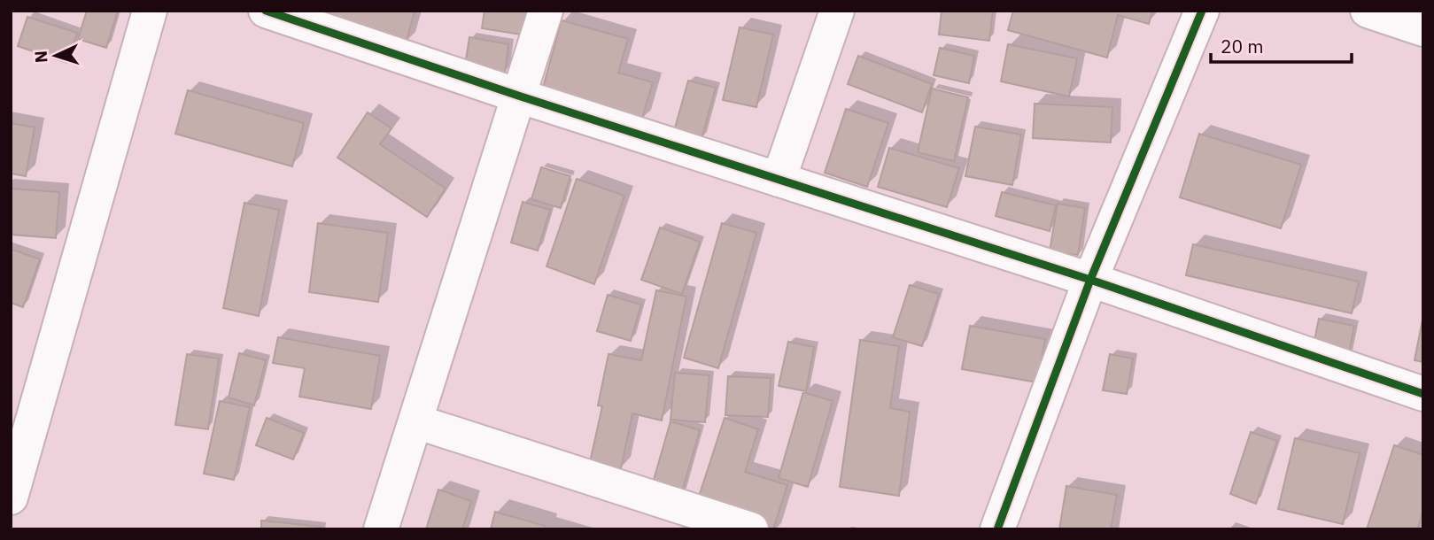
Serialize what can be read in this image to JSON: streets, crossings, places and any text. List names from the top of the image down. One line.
{"scale_bar":"20 m","north":"left"}
